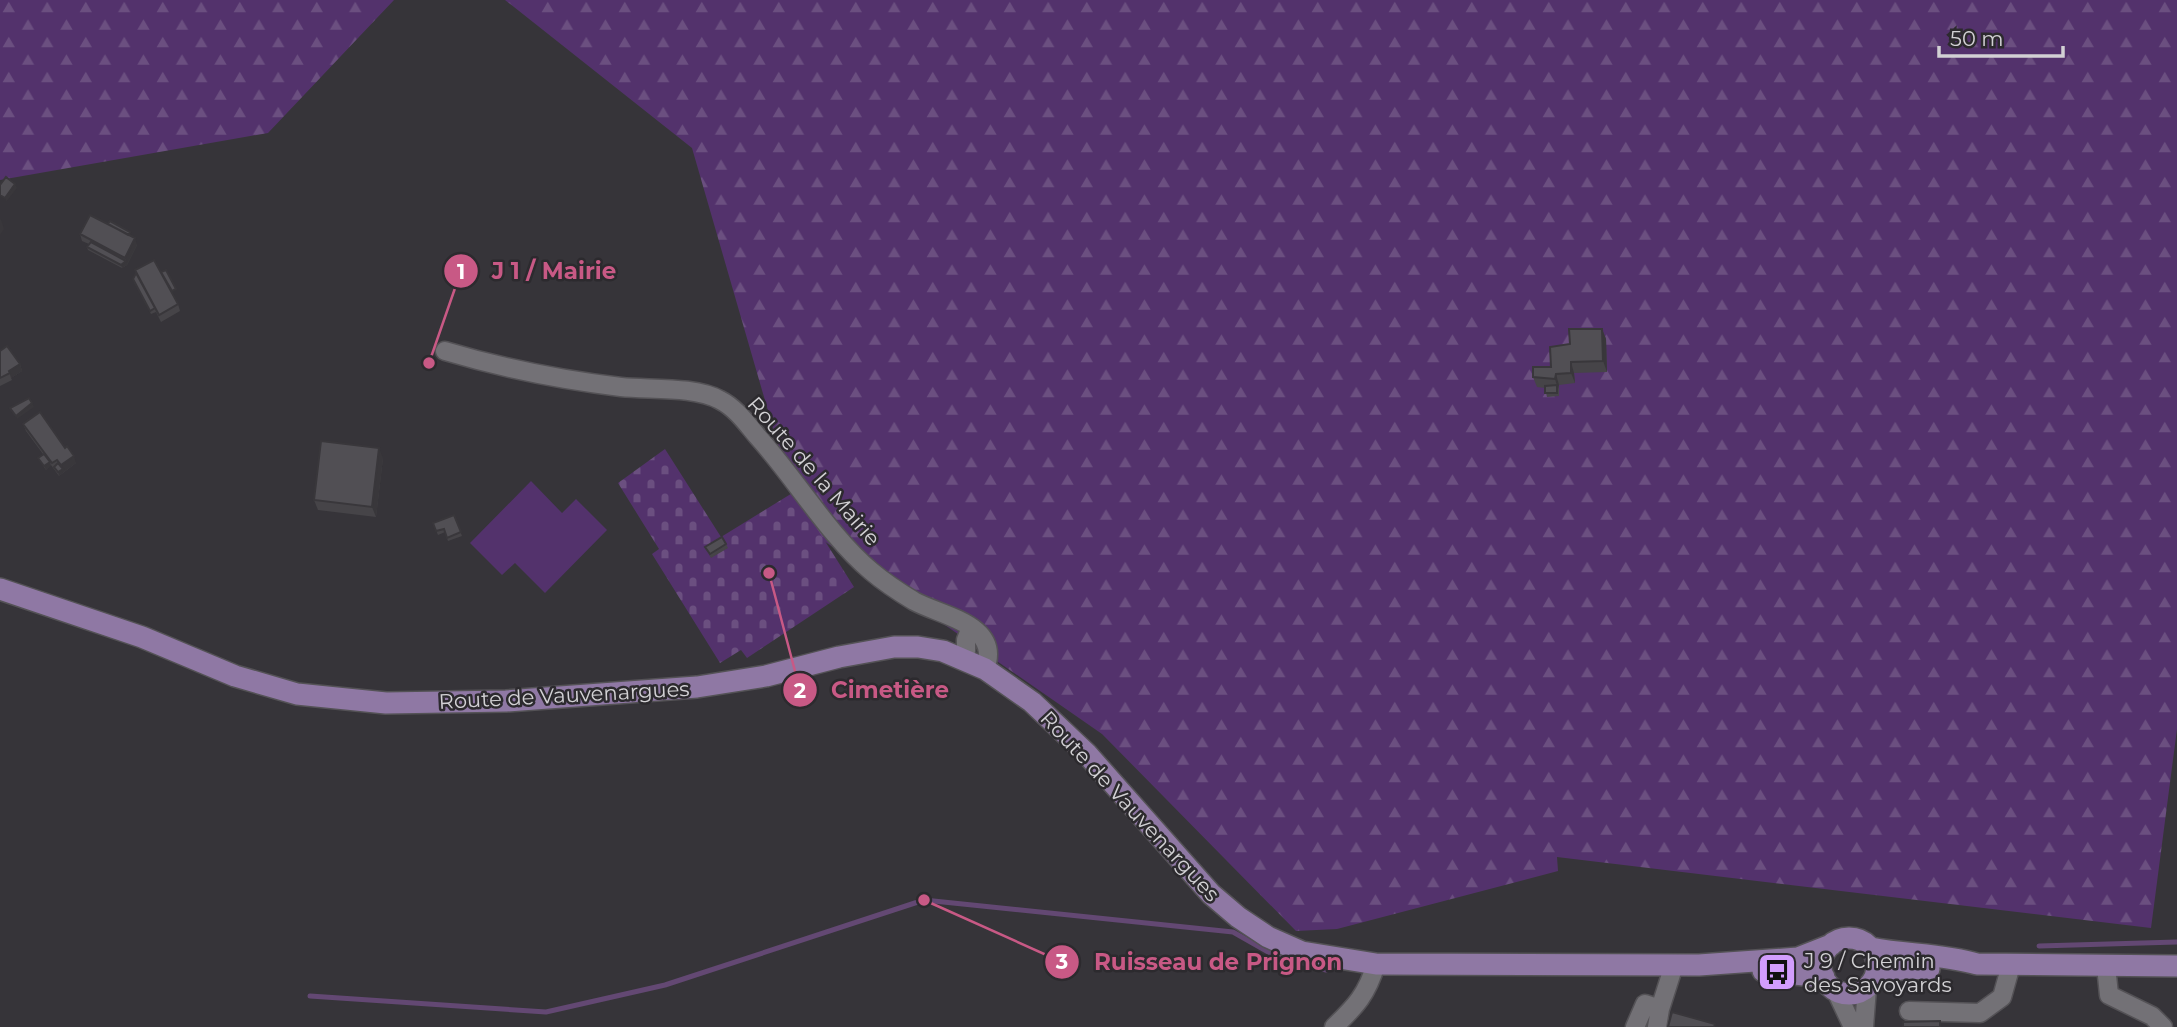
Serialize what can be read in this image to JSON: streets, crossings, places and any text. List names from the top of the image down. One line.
{"streets":{"main road":["Route de Vauvenargues"],"street":["Route de la Mairie"]},"places":{"other":["J 1 / Mairie","Cimetière","Ruisseau de Prignon"],"bus stop":["J 9 / Chemin des Savoyards"]},"scale_bar":"50 m"}
